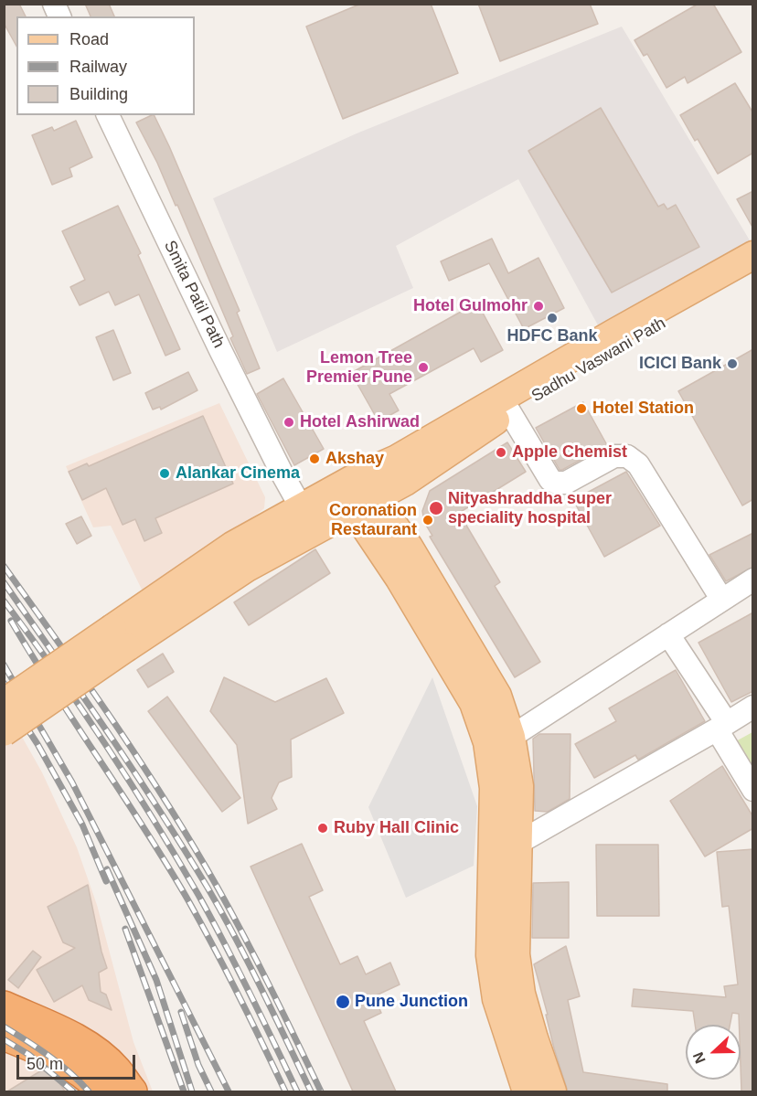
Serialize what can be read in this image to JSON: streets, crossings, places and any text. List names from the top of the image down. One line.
{"streets":{"main road":["Sadhu Vaswani Path"],"street":["Smita Patil Path"]},"crossings":[["Smita Patil Path","Sadhu Vaswani Path"]],"places":["Hotel Gulmohr","HDFC Bank","ICICI Bank","Lemon Tree Premier Pune","Hotel Station","Hotel Ashirwad","Apple Chemist","Akshay","Alankar Cinema","Nityashraddha super speciality hospital","Coronation Restaurant","Ruby Hall Clinic","Pune Junction"],"legend":["Road","Railway","Building"],"scale_bar":"50 m","north":"left"}
